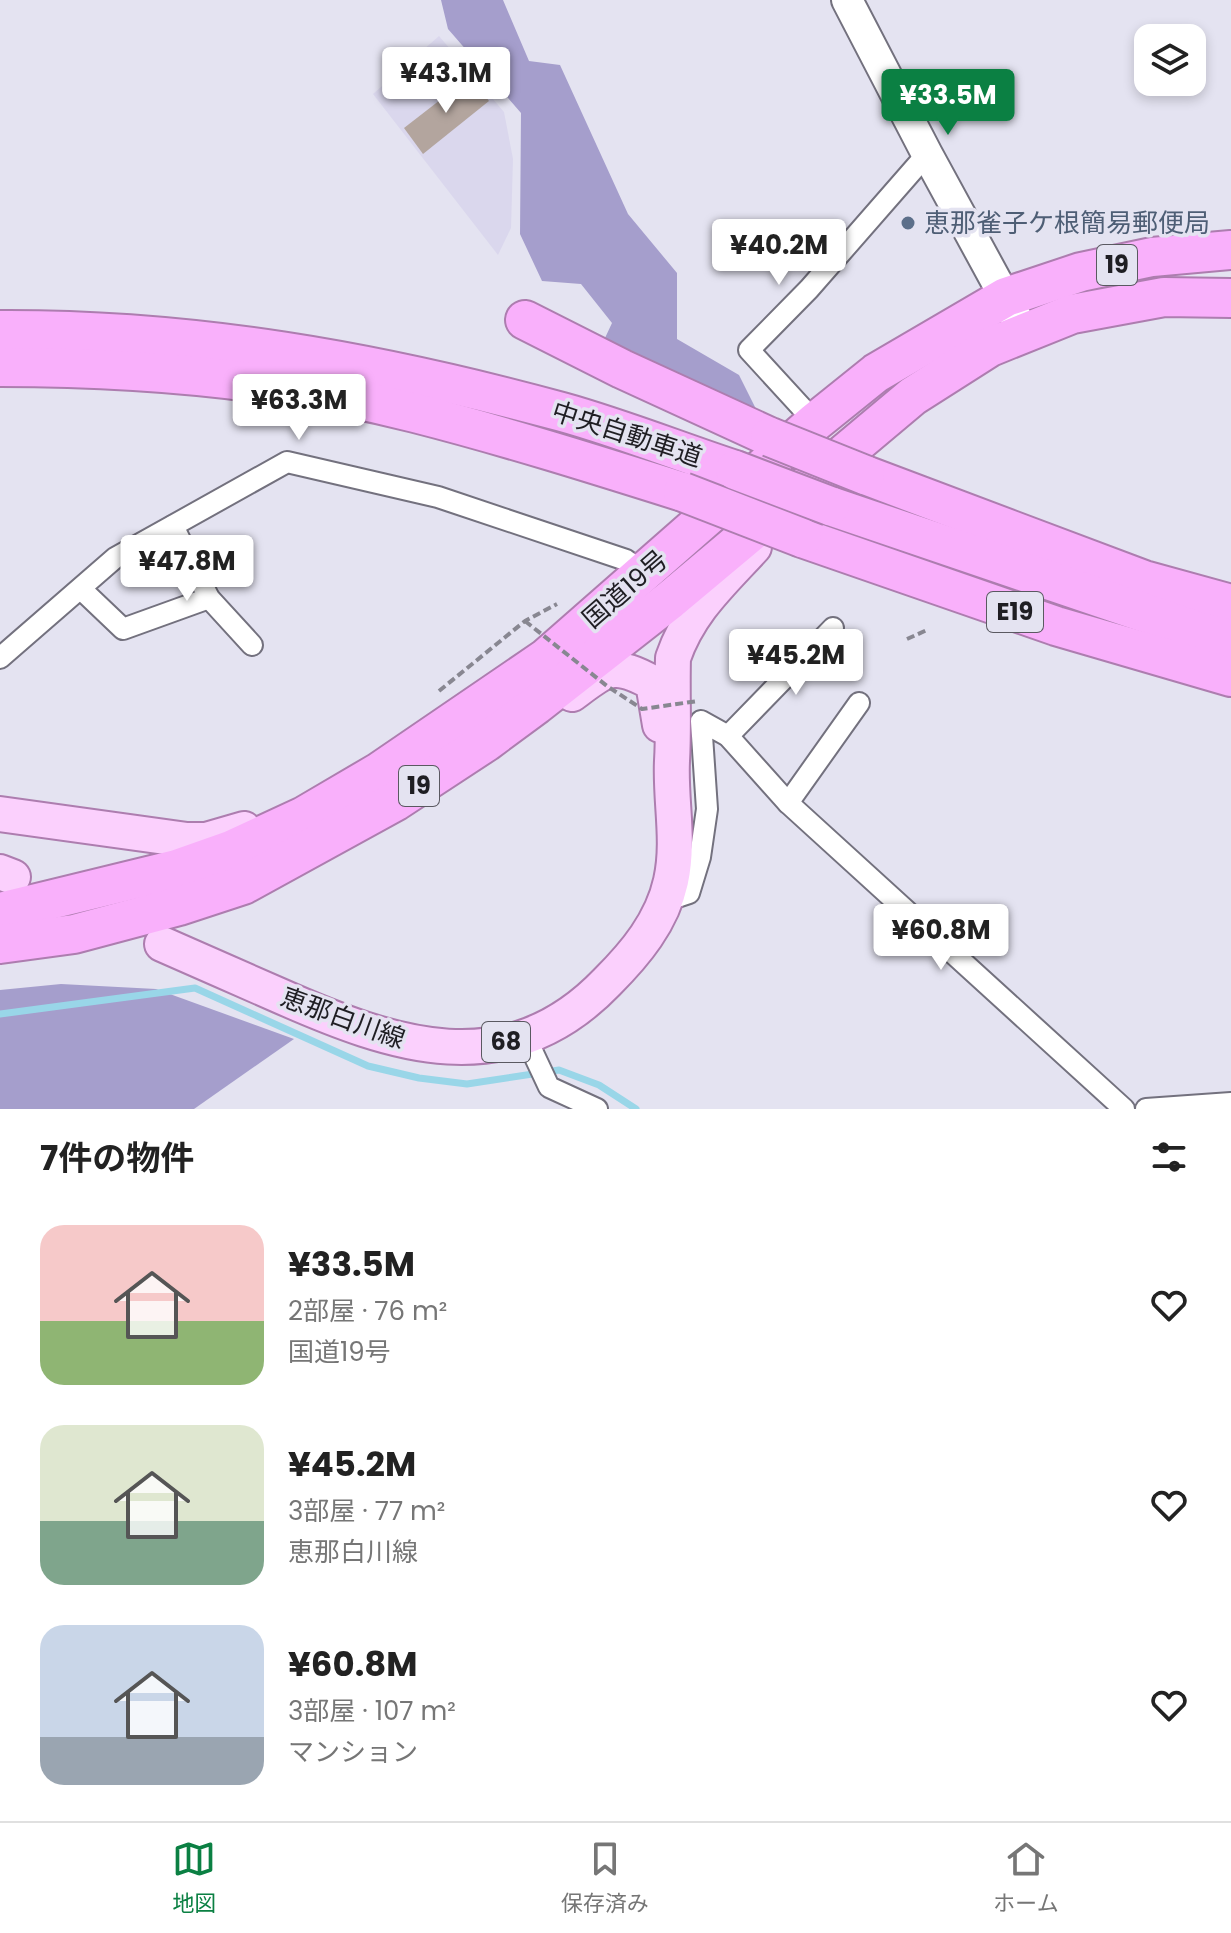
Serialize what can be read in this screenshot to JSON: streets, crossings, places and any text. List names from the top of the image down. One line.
{"streets":{"highway":["19","中央自動車道","国道19号","E19"],"main road":["恵那白川線","68"]},"crossings":[["国道19号","68"],["恵那白川線","68"]],"places":["恵那雀子ケ根簡易郵便局"],"page":{"price":["¥43.1M","¥33.5M","¥40.2M","¥63.3M","¥47.8M","¥45.2M","¥60.8M"],"heading":"7件の物件","list":[{"name":"¥33.5M","note":"2部屋 · 76 m² · 国道19号"},{"name":"¥45.2M","note":"3部屋 · 77 m² · 恵那白川線"},{"name":"¥60.8M","note":"3部屋 · 107 m² · マンション"}],"tabs":["地図","保存済み","ホーム"]}}
